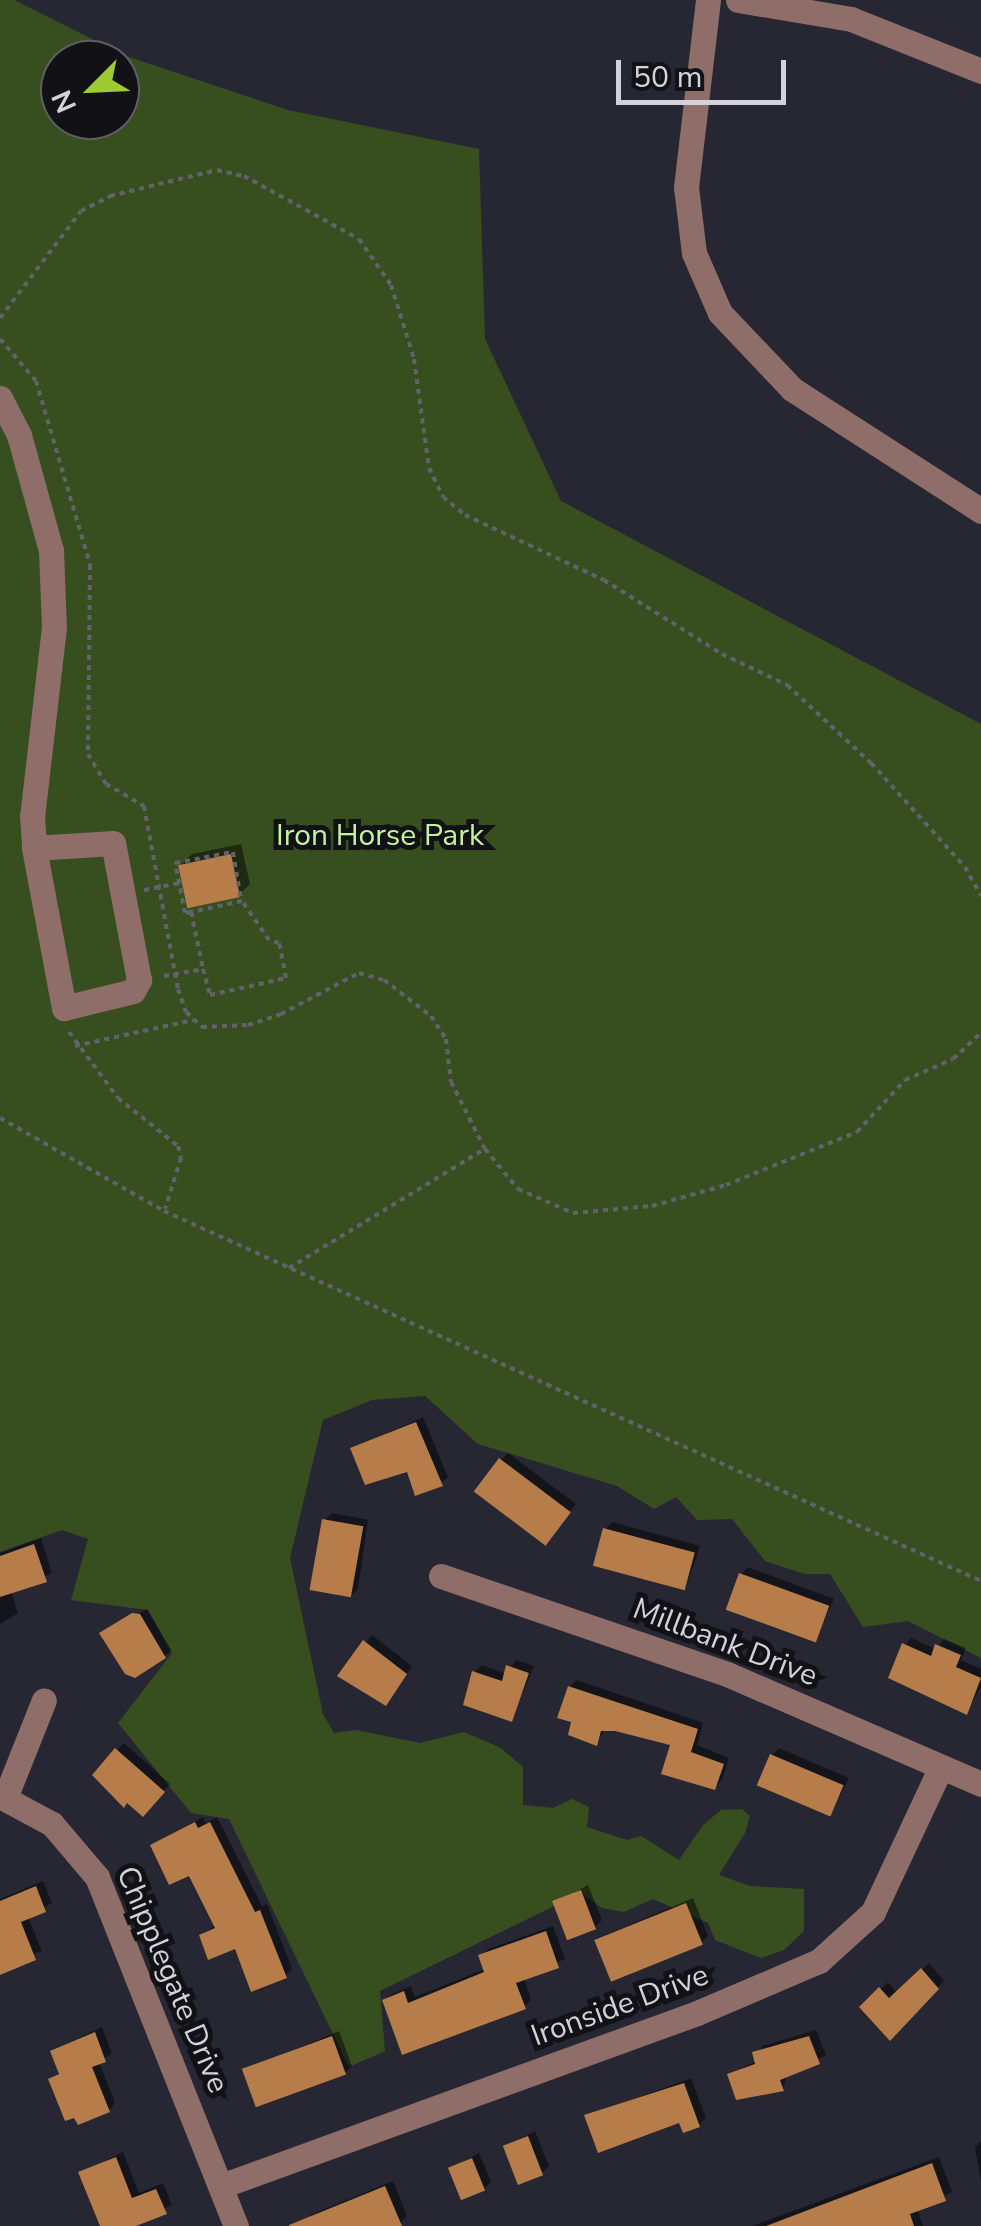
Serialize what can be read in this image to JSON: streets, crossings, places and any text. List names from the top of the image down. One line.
{"streets":{"street":["Millbank Drive","Chipplegate Drive","Ironside Drive"]},"crossings":[["Millbank Drive","Ironside Drive"],["Chipplegate Drive","Ironside Drive"]],"parks":["Iron Horse Park"],"scale_bar":"50 m","north":"bottom left"}
